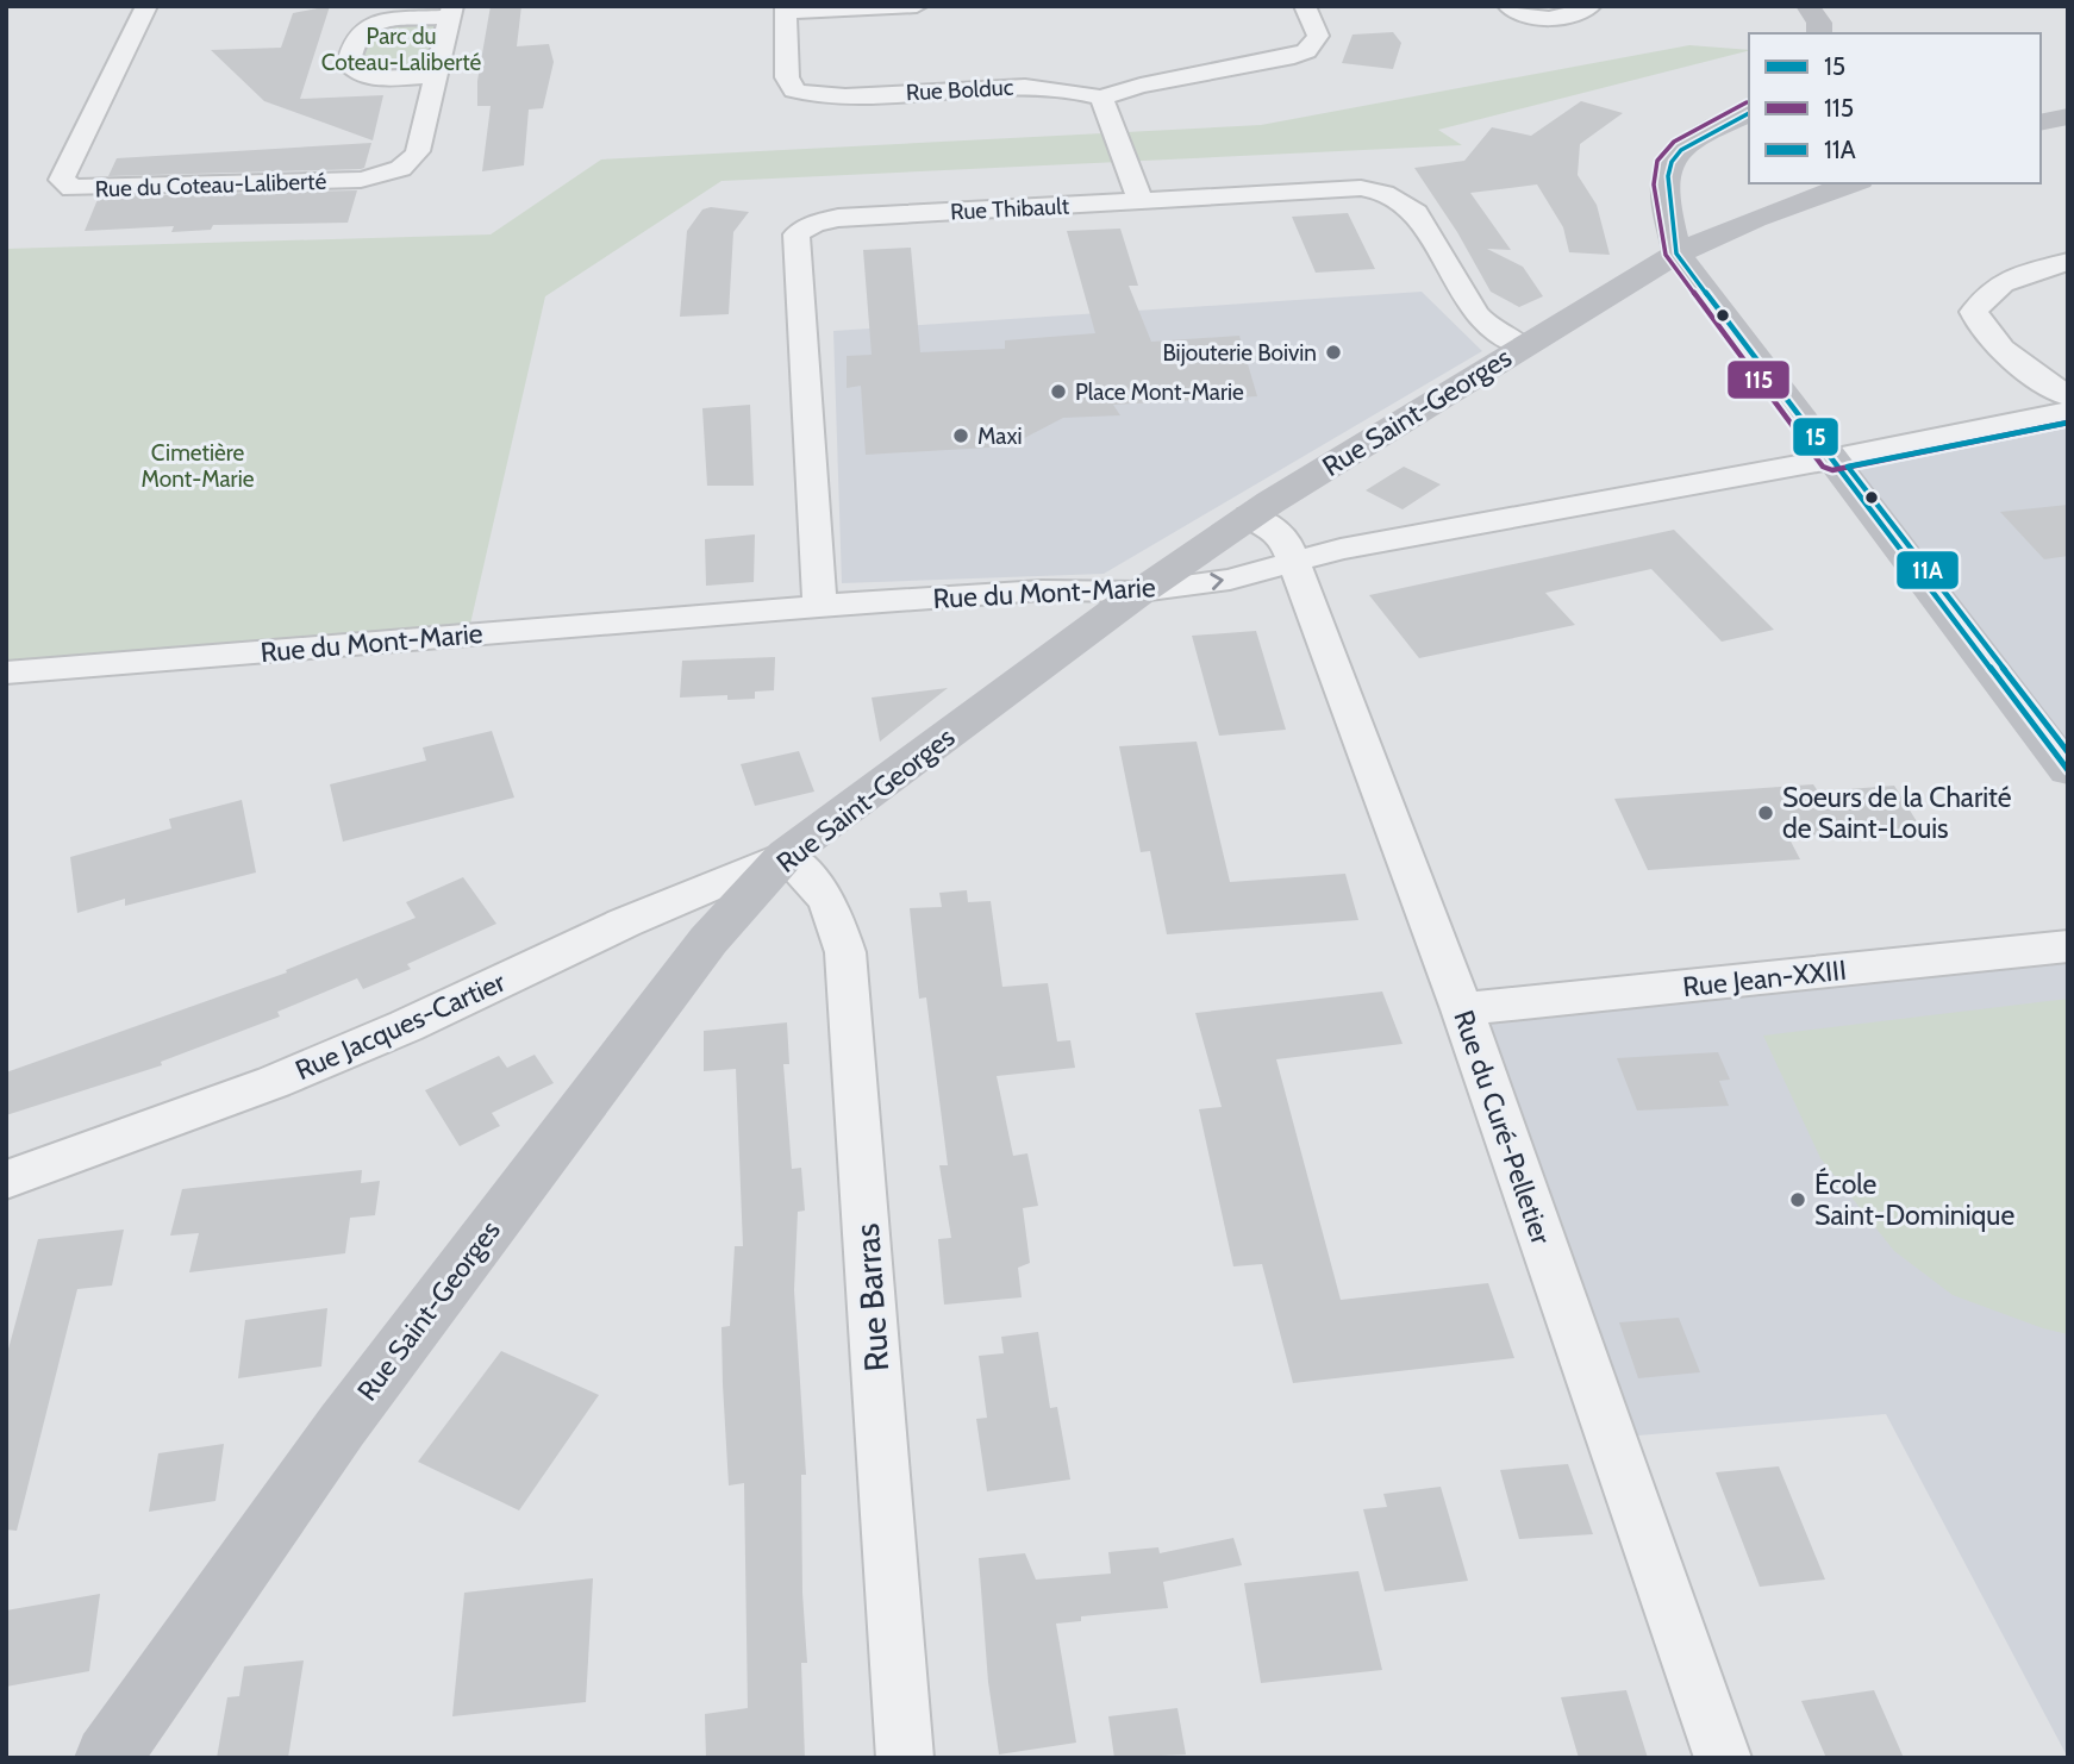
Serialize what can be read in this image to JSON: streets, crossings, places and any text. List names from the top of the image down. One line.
{"streets":{"street":["Rue Bolduc","Rue du Coteau-Laliberté","Rue Thibault","Rue Saint-Georges","Rue du Mont-Marie","Rue Jean-XXIII","Rue Jacques-Cartier","Rue du Curé-Pelletier","Rue Barras"]},"crossings":[["Rue Thibault","Rue Saint-Georges"],["Rue Thibault","Rue du Mont-Marie"],["Rue Saint-Georges","Rue du Mont-Marie"],["Rue Saint-Georges","Rue Jacques-Cartier"],["Rue Saint-Georges","Rue du Curé-Pelletier"],["Rue Saint-Georges","Rue Barras"],["Rue du Mont-Marie","Rue du Curé-Pelletier"],["Rue Jean-XXIII","Rue du Curé-Pelletier"],["Rue Jacques-Cartier","Rue Barras"]],"parks":["Parc du Coteau-Laliberté","Cimetière Mont-Marie"],"places":["Bijouterie Boivin","Place Mont-Marie","Maxi","Soeurs de la Charité de Saint-Louis","École Saint-Dominique"],"lines":["transit line 115","transit line 15","transit line 11A"],"legend":["15","115","11A"]}
